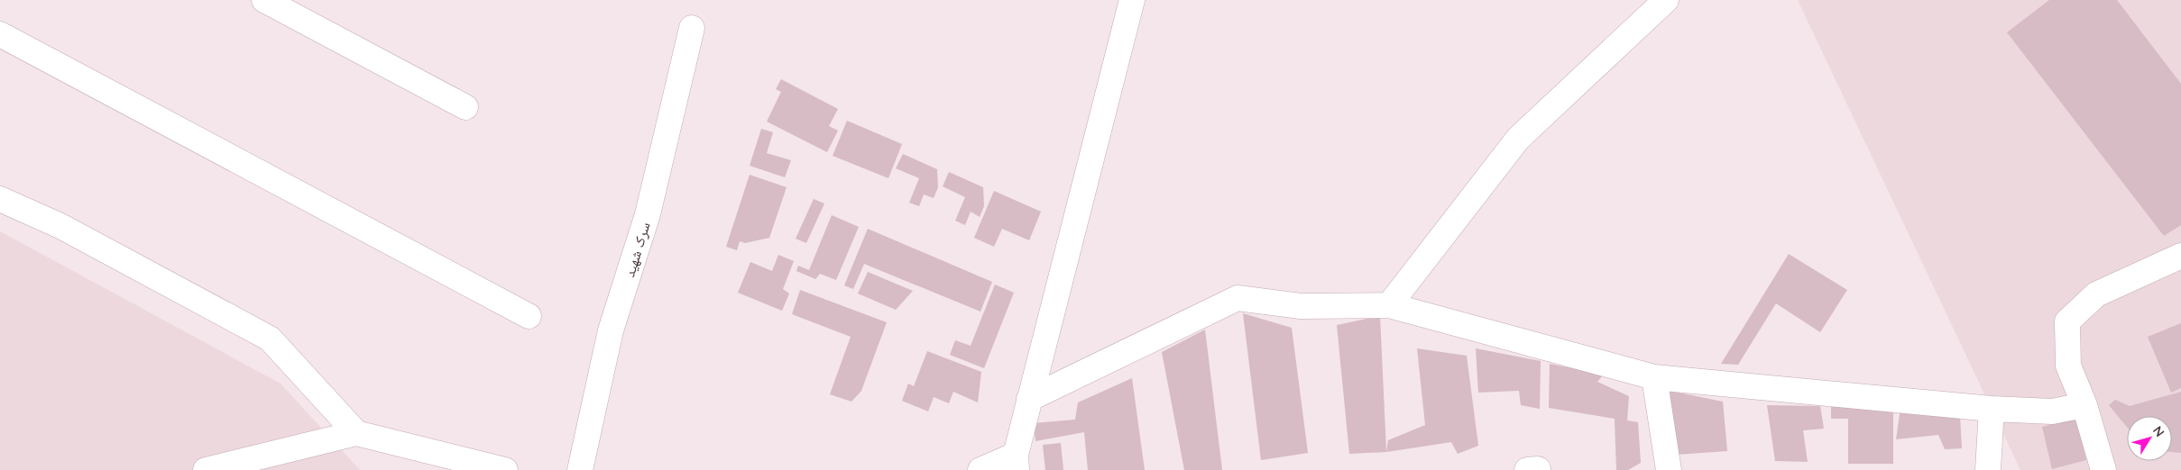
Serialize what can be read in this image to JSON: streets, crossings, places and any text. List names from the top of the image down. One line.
{"streets":{"street":["سرک شهید"]},"north":"top right"}
